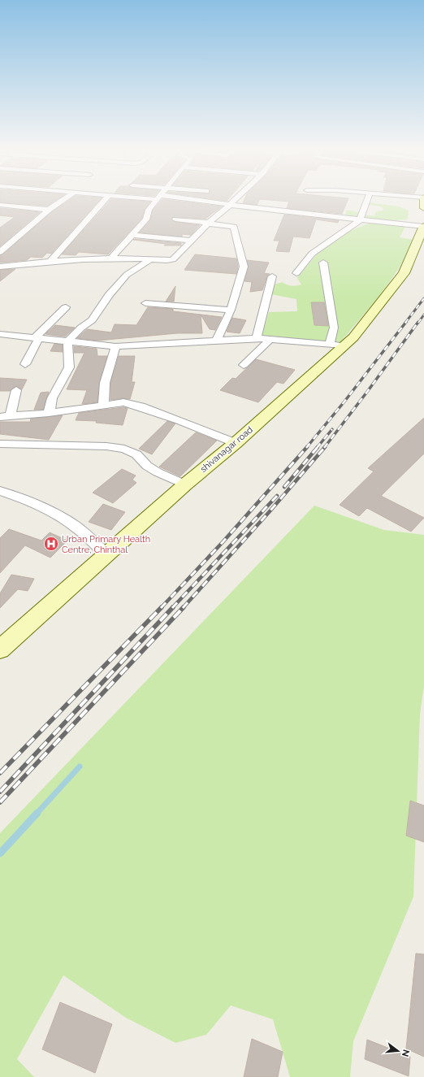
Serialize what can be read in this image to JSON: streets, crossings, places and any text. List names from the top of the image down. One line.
{"streets":{"street":["shivanagar road"]},"places":{"hospital":["Urban Primary Health Centre, Chinthal"]},"north":"right"}
